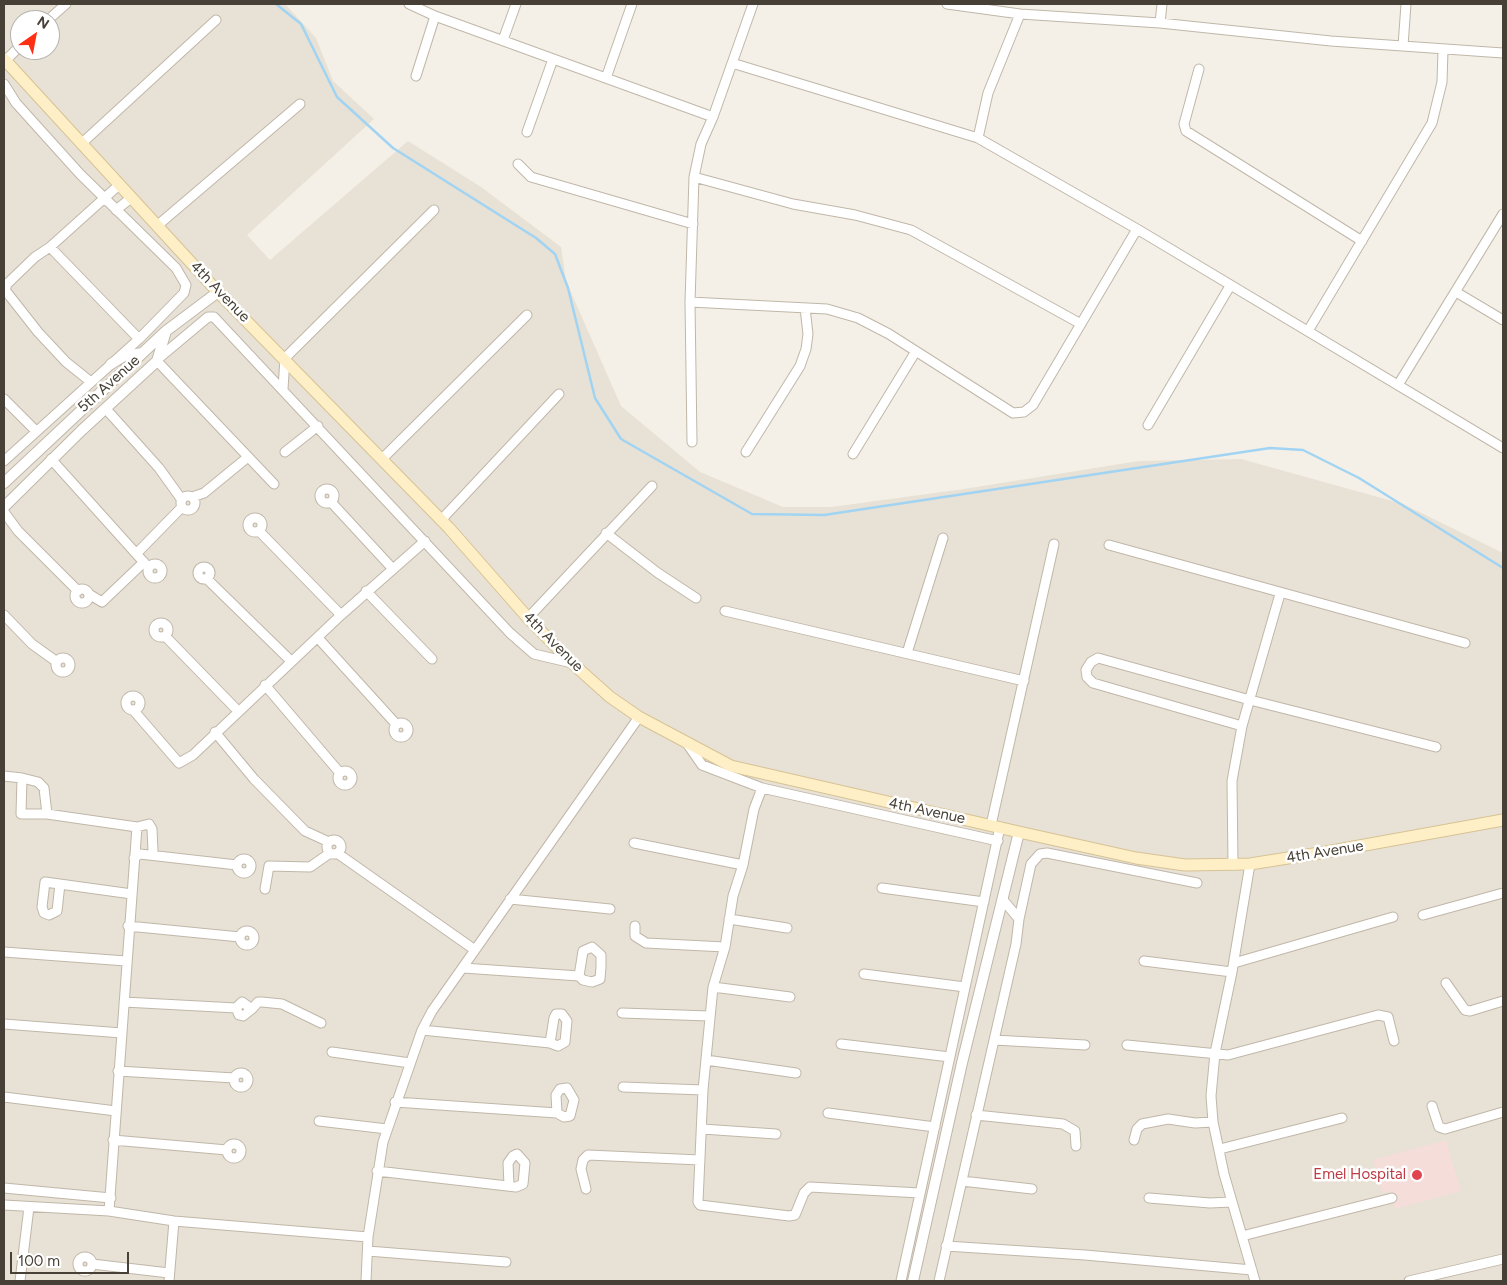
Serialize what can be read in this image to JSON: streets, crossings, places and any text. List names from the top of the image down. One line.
{"streets":{"main road":["4th Avenue"],"street":["5th Avenue"]},"crossings":[["4th Avenue","5th Avenue"]],"places":["Emel Hospital"],"scale_bar":"100 m","north":"top right"}
